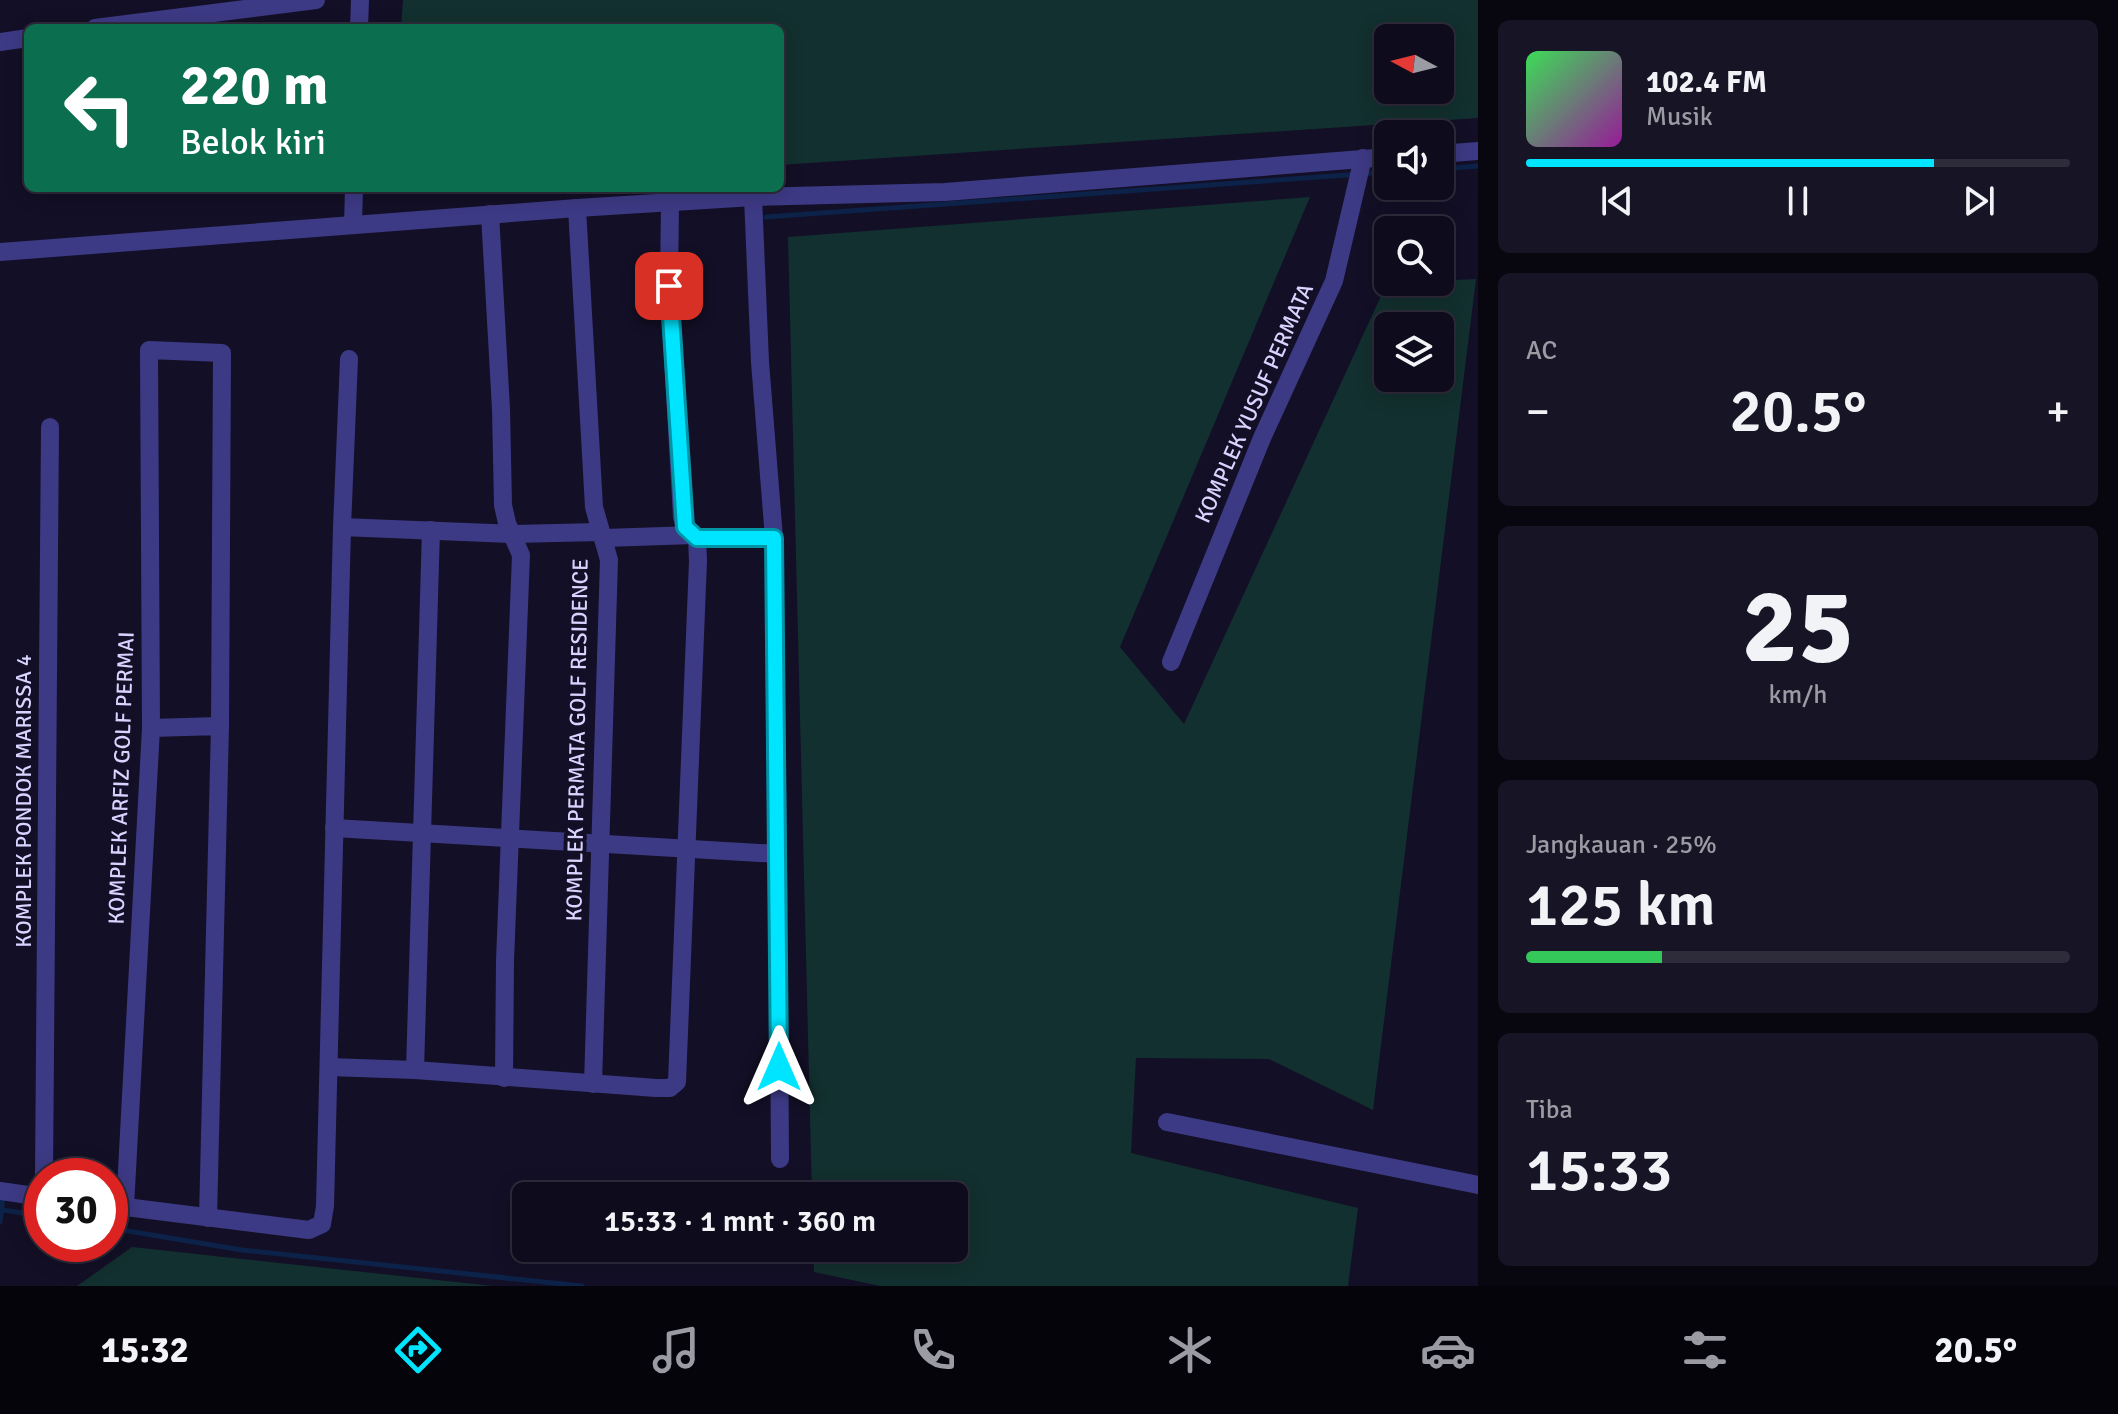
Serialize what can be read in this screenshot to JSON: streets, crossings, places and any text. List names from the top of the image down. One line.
{"streets":{"street":["KOMPLEK YUSUF PERMATA","KOMPLEK PERMATA GOLF RESIDENCE","KOMPLEK ARFIZ GOLF PERMAI","KOMPLEK PONDOK MARISSA 4"]},"north":"left","page":{"turn":["220 m","Belok kiri"],"song":["102.4 FM","Musik"],"tile":["AC",["25","km/h"],["Jangkauan · 25%","125 km"],["Tiba","15:33"]],"heat":["−","20.5°","+"],"limit":"30","trip":"15:33 · 1 mnt · 360 m","tabs":["15:32","20.5°"]}}
